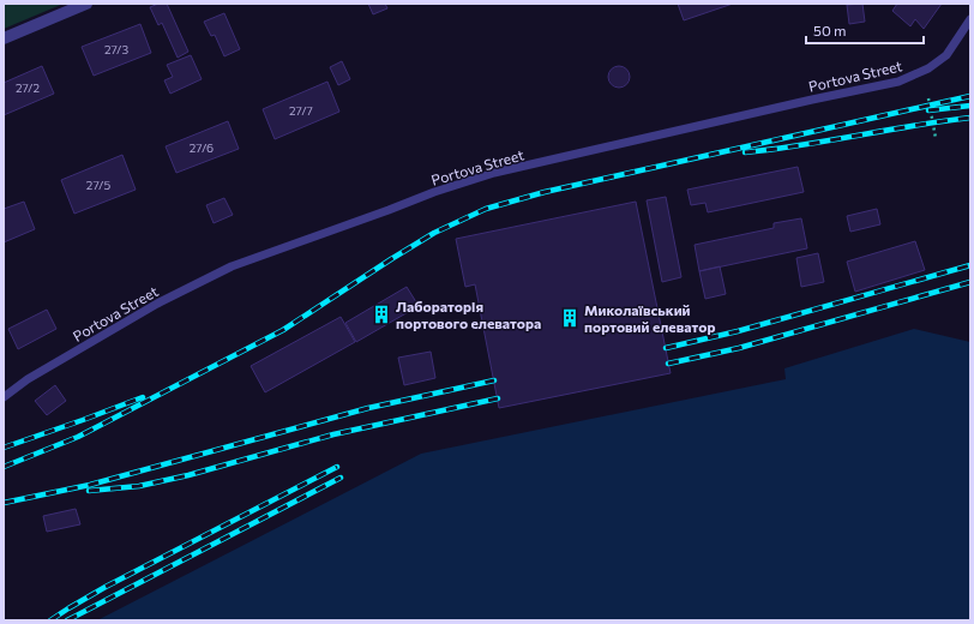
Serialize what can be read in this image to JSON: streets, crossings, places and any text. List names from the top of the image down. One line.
{"streets":{"lane":["Portova Street"]},"places":{"building":["Лабораторія портового елеватора","Миколаївський портовий елеватор"]},"house_numbers":["27/3","27/2","27/7","27/6","27/5"],"scale_bar":"50 m"}
